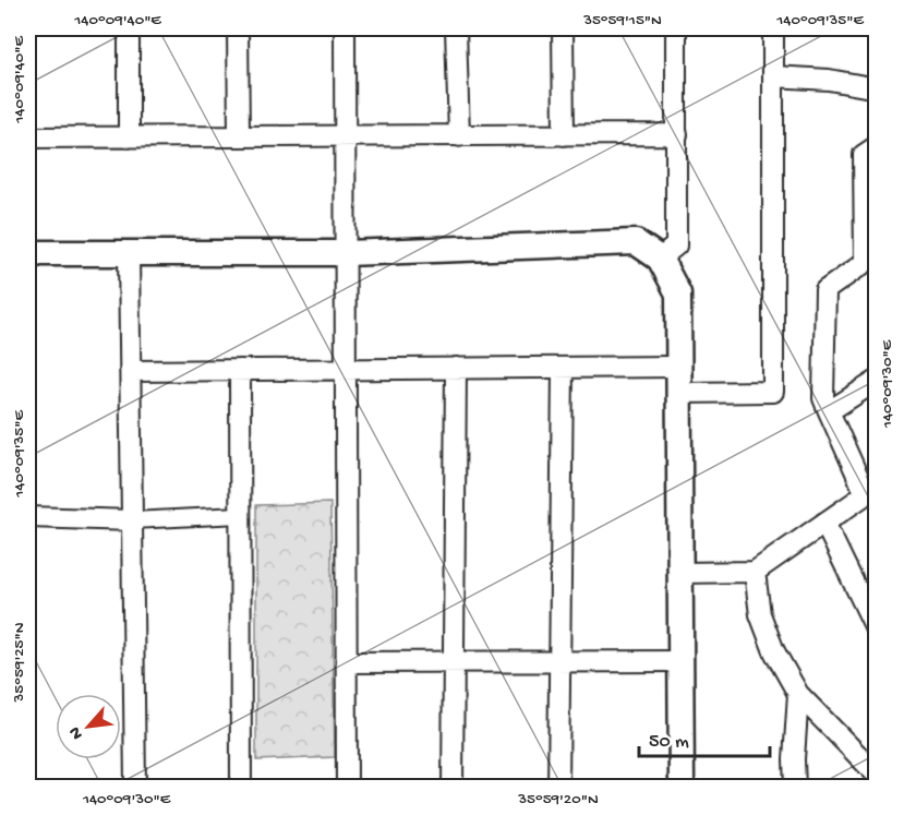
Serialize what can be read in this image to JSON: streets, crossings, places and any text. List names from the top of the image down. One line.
{"scale_bar":"50 m","north":"bottom left","coordinates":["140°09'40\"E","35°59'15\"N","140°09'35\"E","140°09'30\"E","35°59'25\"N","35°59'20\"N"]}
